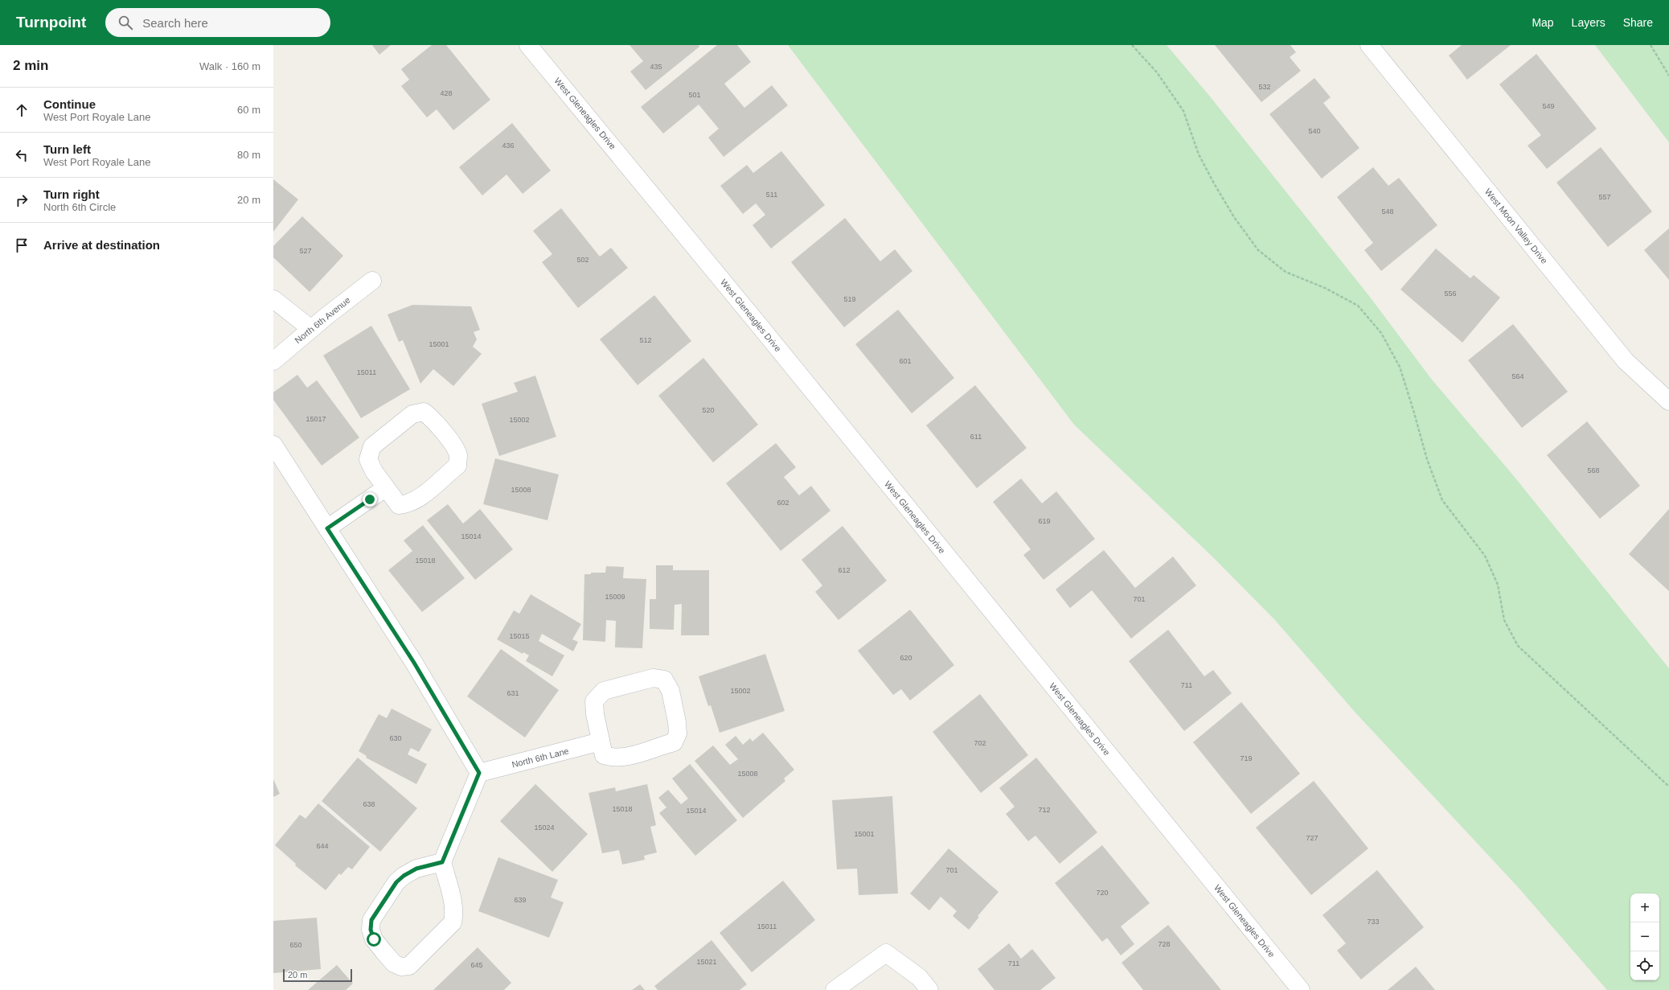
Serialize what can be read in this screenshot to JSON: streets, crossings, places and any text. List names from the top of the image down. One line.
{"streets":{"street":["West Gleneagles Drive","West Moon Valley Drive","North 6th Avenue","North 6th Lane"]},"house_numbers":["435","532","428","501","549","540","436","511","557","548","527","502","556","519","512","15001","601","15011","564","520","15017","15002","611","568","15008","602","619","15014","15018","612","15009","701","15015","620","711","15002","631","630","702","719","15008","638","15018","712","15014","15024","15001","727","644","701","720","639","733","15011","728","650","15021","711","645"],"scale_bar":"20 m","page":{"header":"Turnpoint","search":"Search here","nav":["Map","Layers","Share"],"heading":["2 min","Walk · 160 m"],"list":[["Continue","West Port Royale Lane","60 m"],["Turn left","West Port Royale Lane","80 m"],["Turn right","North 6th Circle","20 m"],"Arrive at destination"],"map_buttons":["+","−"],"scale":"20 m"}}
